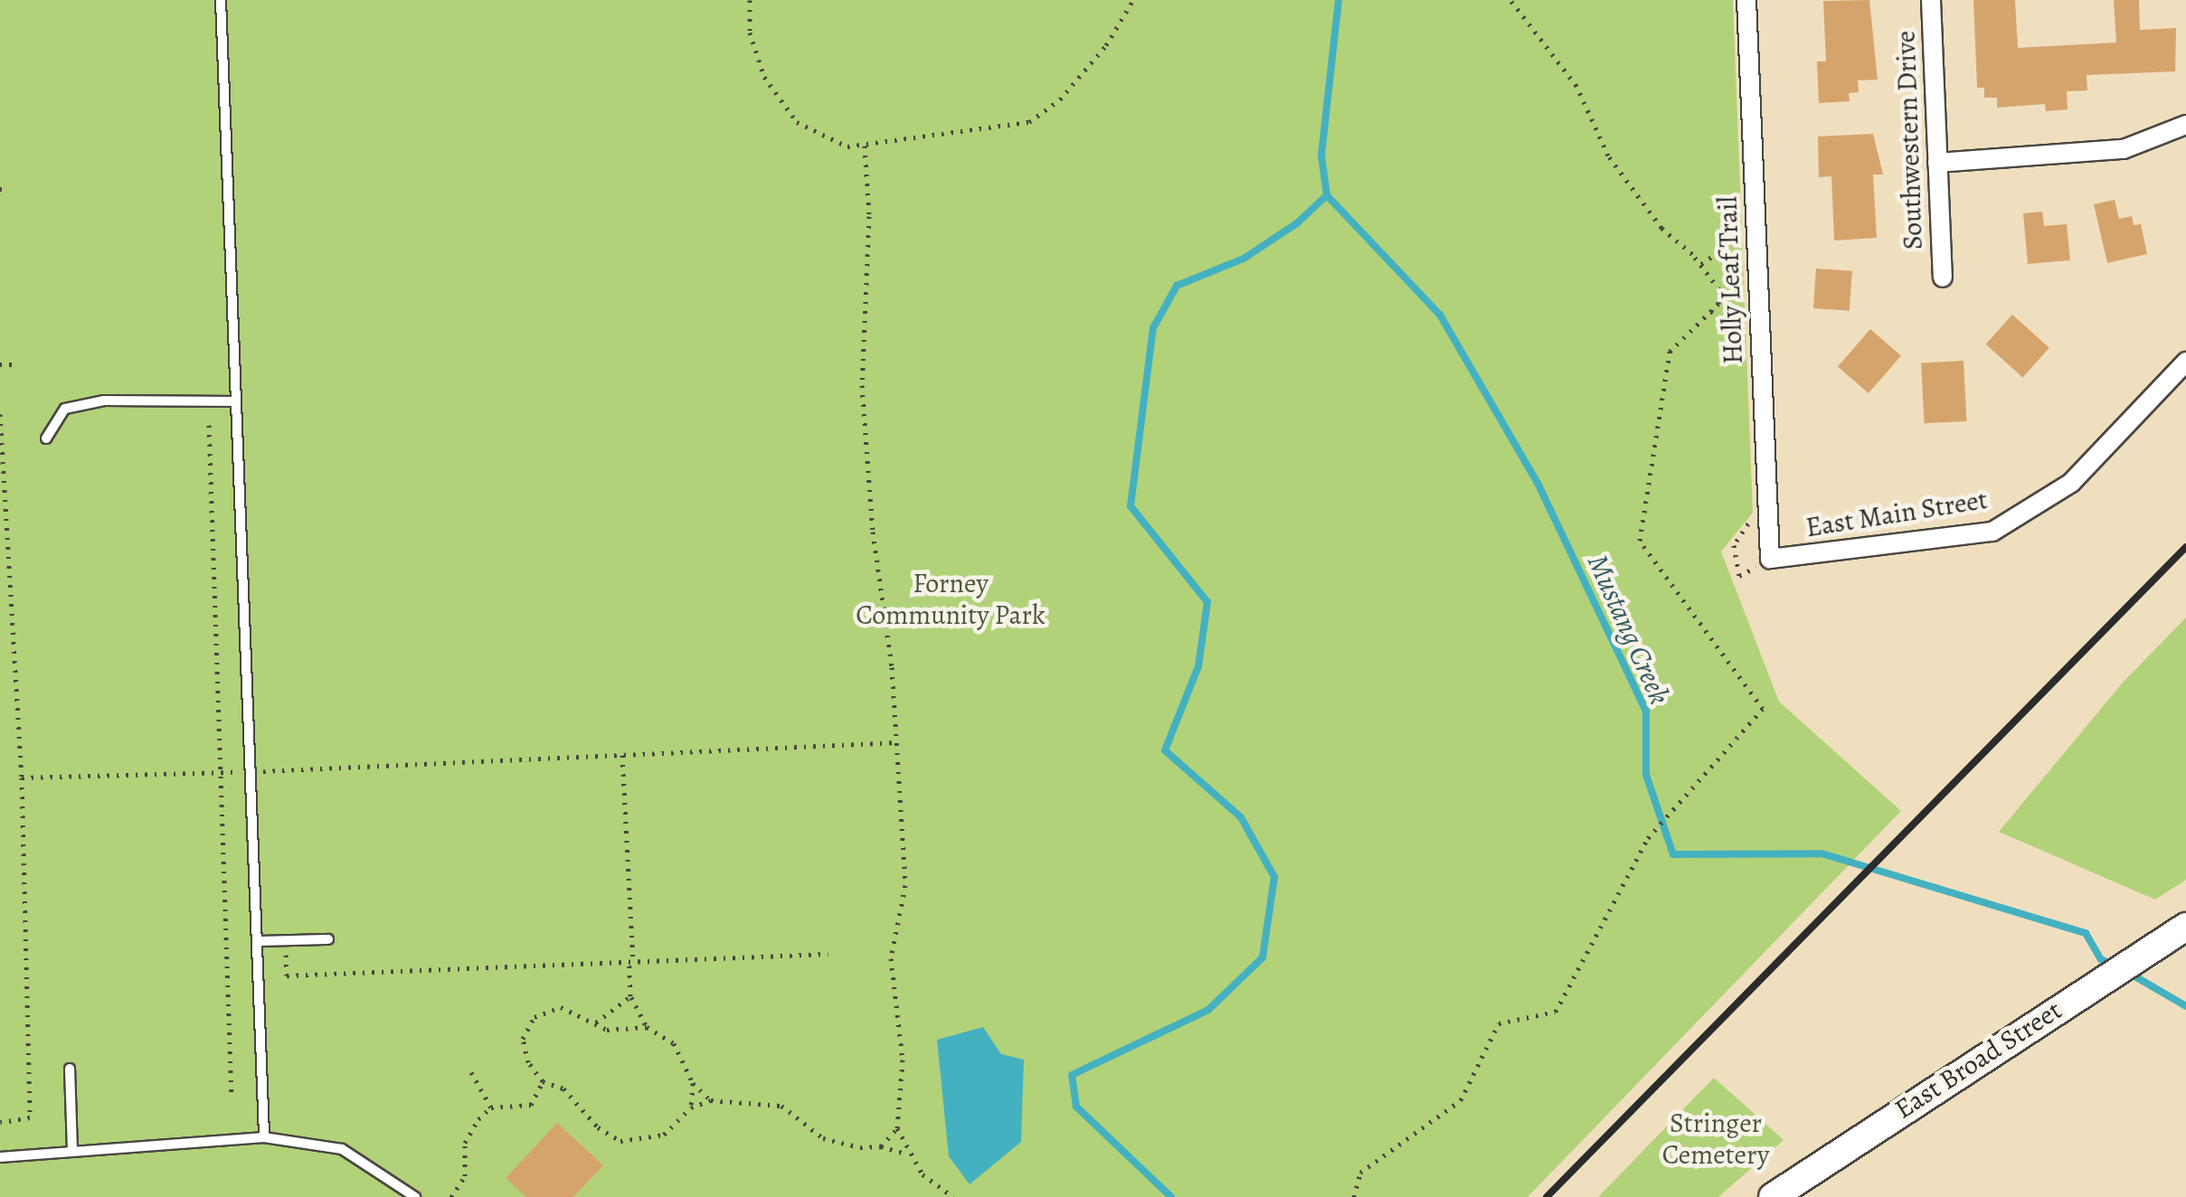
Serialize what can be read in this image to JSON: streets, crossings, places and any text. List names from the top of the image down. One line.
{"streets":{"main road":["East Broad Street"],"street":["Southwestern Drive","Holly Leaf Trail","East Main Street"]},"crossings":[["Holly Leaf Trail","East Main Street"]],"water":["Mustang Creek"],"parks":["Forney Community Park","Stringer Cemetery"]}
